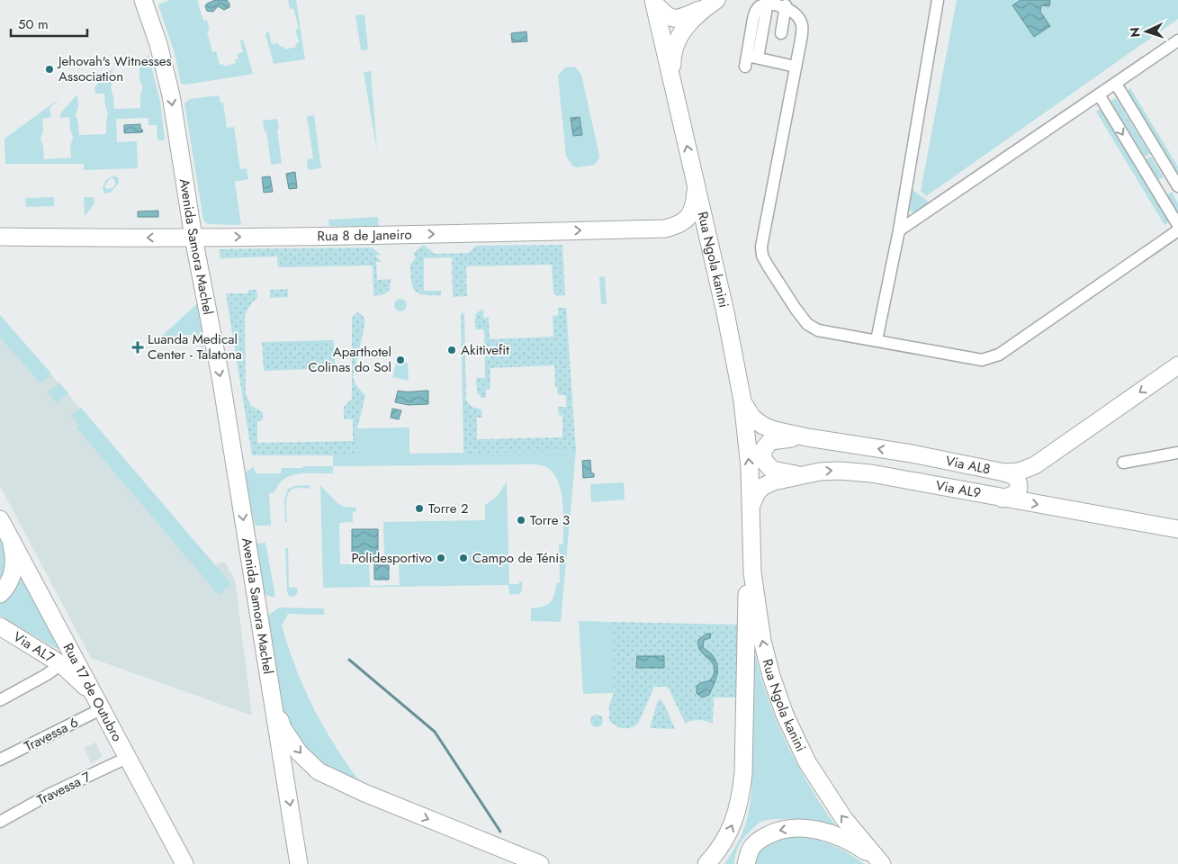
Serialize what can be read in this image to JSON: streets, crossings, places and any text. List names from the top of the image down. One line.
{"streets":{"street":["Rua 8 de Janeiro","Avenida Samora Machel","Rua Ngola kanini","Via AL8","Via AL9","Via AL7","Rua 17 de Outubro","Travessa 6","Travessa 7"]},"crossings":[["Rua 8 de Janeiro","Avenida Samora Machel"],["Rua 8 de Janeiro","Rua Ngola kanini"],["Rua Ngola kanini","Via AL8"],["Rua Ngola kanini","Via AL9"],["Via AL7","Rua 17 de Outubro"],["Via AL7","Travessa 6"],["Rua 17 de Outubro","Travessa 6"],["Rua 17 de Outubro","Travessa 7"]],"one_way":["Avenida Samora Machel","Rua Ngola kanini","Via AL9"],"places":{"other":["Jehovah's Witnesses Association","Akitivefit","Aparthotel Colinas do Sol","Torre 2","Torre 3","Polidesportivo","Campo de Ténis"],"health":["Luanda Medical Center - Talatona"]},"scale_bar":"50 m","north":"left"}
